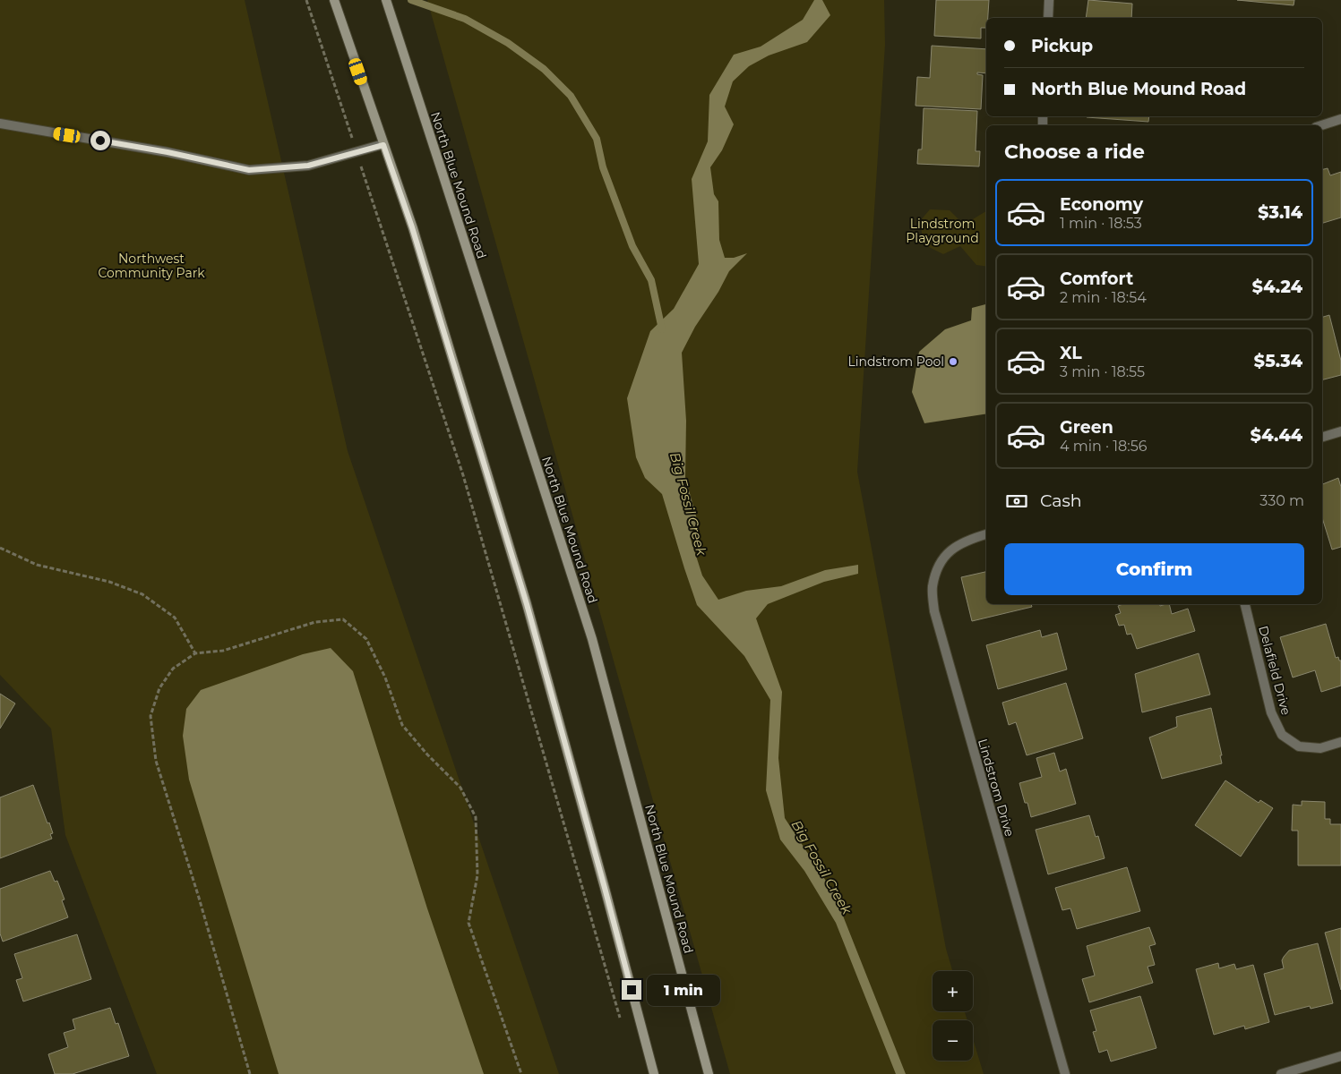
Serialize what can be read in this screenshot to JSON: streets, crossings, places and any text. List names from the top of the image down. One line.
{"streets":{"main road":["North Blue Mound Road"],"street":["Delafield Drive","Lindstrom Drive"]},"water":["Big Fossil Creek"],"parks":["Lindstrom Playground","Northwest Community Park"],"places":["Lindstrom Pool"],"page":{"banner":["Pickup","North Blue Mound Road"],"heading":"Choose a ride","list":[{"name":"Economy","note":"1 min · 18:53","value":"$3.14"},{"name":"Comfort","note":"2 min · 18:54","value":"$4.24"},{"name":"XL","note":"3 min · 18:55","value":"$5.34"},{"name":"Green","note":"4 min · 18:56","value":"$4.44"}],"pay":["Cash","330 m"],"buttons":"Confirm","map_buttons":["+","−"],"bubble":"1 min"}}
